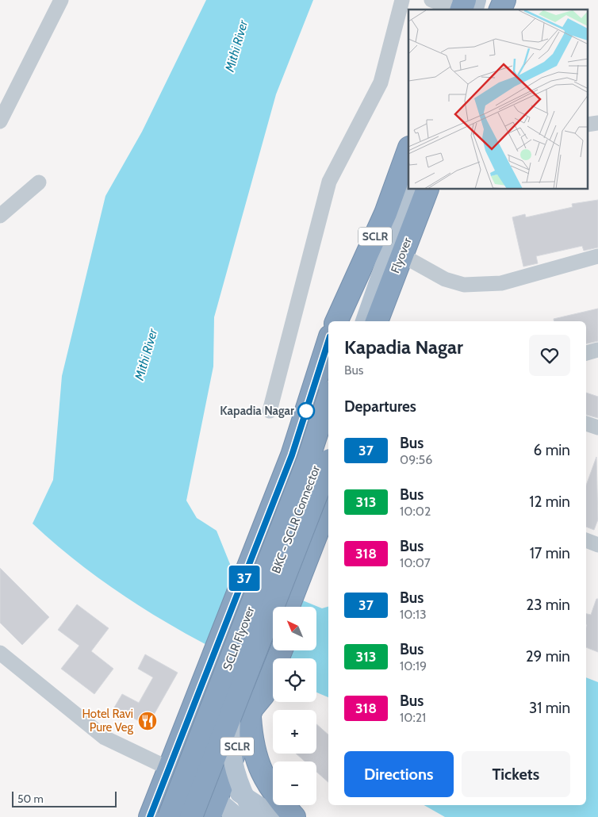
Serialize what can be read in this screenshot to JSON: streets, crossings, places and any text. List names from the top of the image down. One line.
{"streets":{"highway":["SCLR","Flyover","SCLR Flyover"],"main road":["BKC - SCLR Connector"]},"water":["Mithi River"],"places":{"other":["Kapadia Nagar"],"restaurant":["Hotel Ravi Pure Veg"]},"lines":["bus line 37"],"scale_bar":"50 m","north":"top left","page":{"on_map":"37","heading":[["Kapadia Nagar","Bus"],"Departures"],"list":[{"mark":"37","name":"Bus","note":"09:56","value":"6 min"},{"mark":"313","name":"Bus","note":"10:02","value":"12 min"},{"mark":"318","name":"Bus","note":"10:07","value":"17 min"},{"mark":"37","name":"Bus","note":"10:13","value":"23 min"},{"mark":"313","name":"Bus","note":"10:19","value":"29 min"},{"mark":"318","name":"Bus","note":"10:21","value":"31 min"}],"map_buttons":["+","−"],"buttons":["Directions","Tickets"],"scale":"50 m"}}
